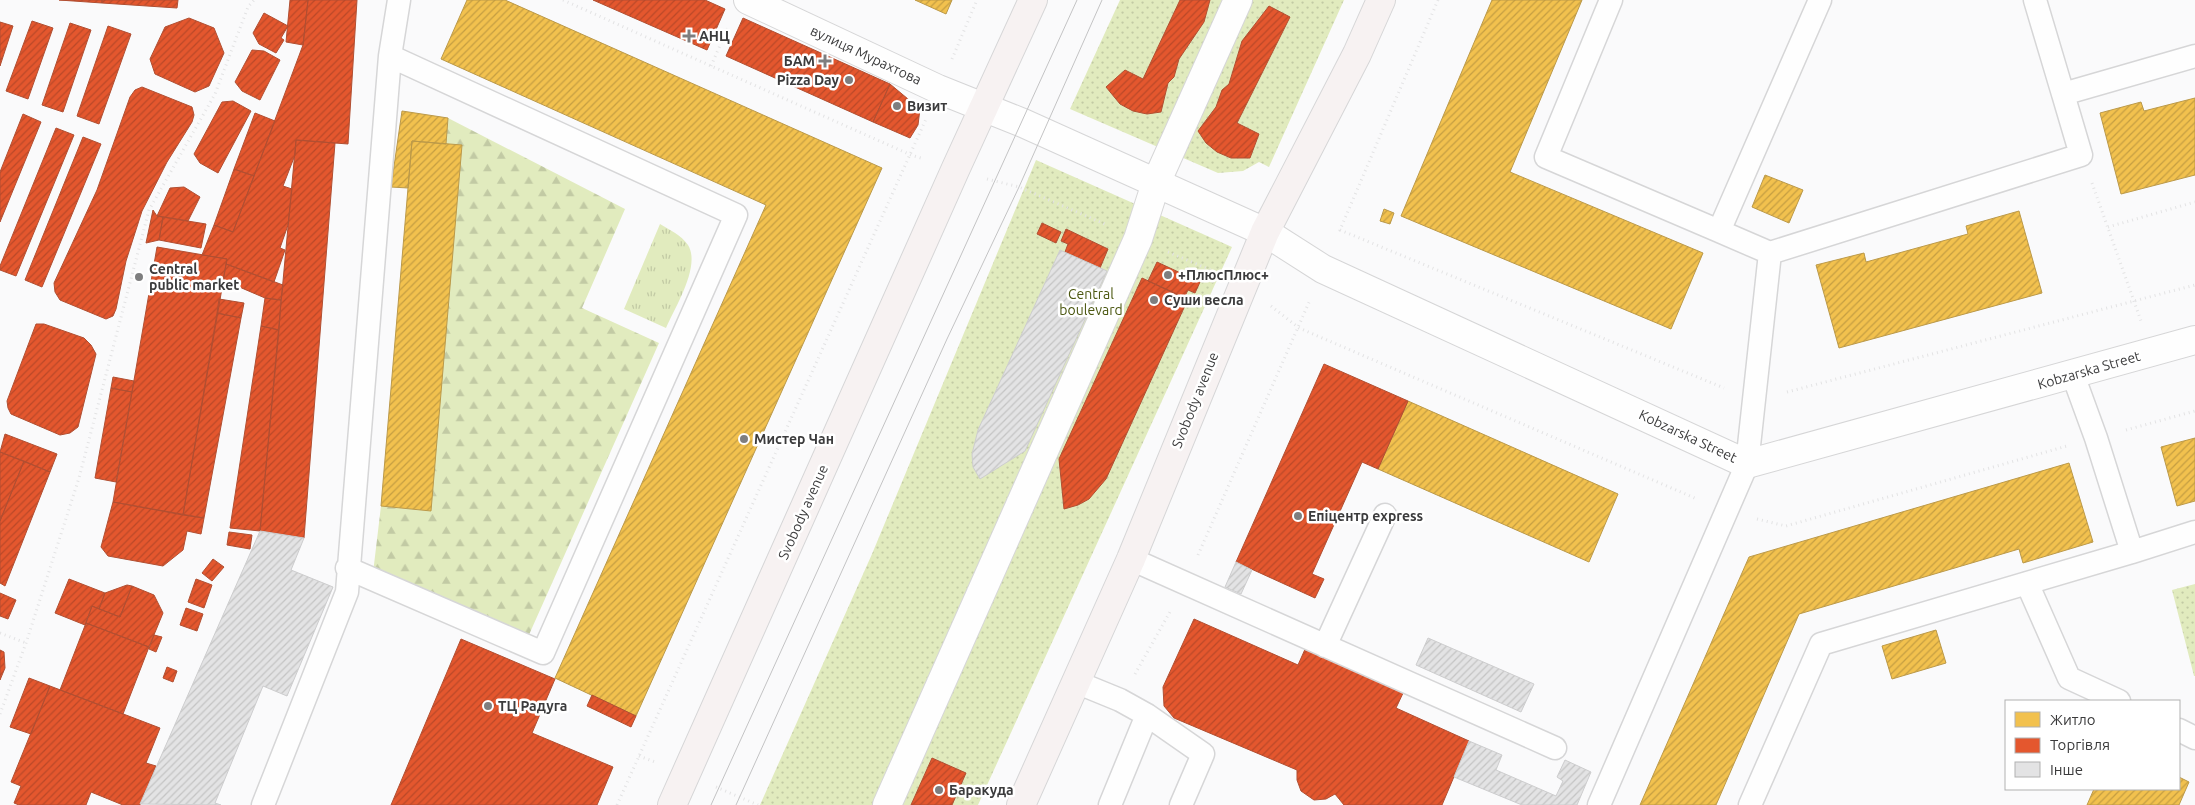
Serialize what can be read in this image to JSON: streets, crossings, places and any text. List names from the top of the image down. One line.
{"streets":{"main road":["Svobody avenue"],"street":["вулиця Мурахтова","Kobzarska Street"]},"crossings":[["вулиця Мурахтова","Kobzarska Street"],["вулиця Мурахтова","Svobody avenue"],["Kobzarska Street","Svobody avenue"]],"parks":["Central boulevard"],"places":{"health":["АНЦ","БАМ"],"other":["Pizza Day","Визит","+ПлюсПлюс+","Central public market","Суши весла","Мистер Чан","Епіцентр express","ТЦ Радуга","Баракуда"]},"legend":["Житло","Торгівля","Інше"]}
